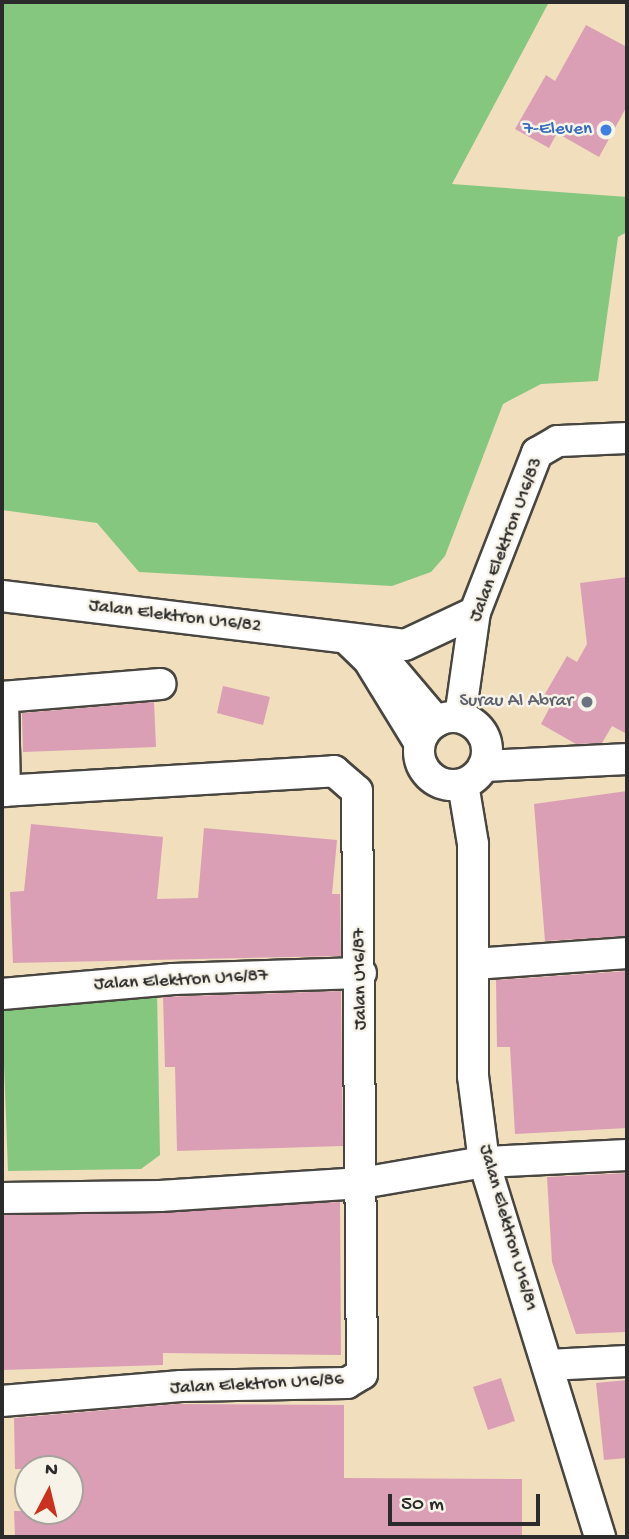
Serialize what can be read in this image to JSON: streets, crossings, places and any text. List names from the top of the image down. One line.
{"streets":{"street":["Jalan Elektron U16/83","Jalan Elektron U16/82","Jalan U16/87","Jalan Elektron U16/87","Jalan Elektron U16/81","Jalan Elektron U16/86"]},"crossings":[["Jalan Elektron U16/83","Jalan Elektron U16/82"],["Jalan Elektron U16/83","Jalan Elektron U16/81"],["Jalan U16/87","Jalan Elektron U16/87"],["Jalan U16/87","Jalan Elektron U16/86"]],"places":["7-Eleven","Surau Al Abrar"],"scale_bar":"50 m","north":"top"}
